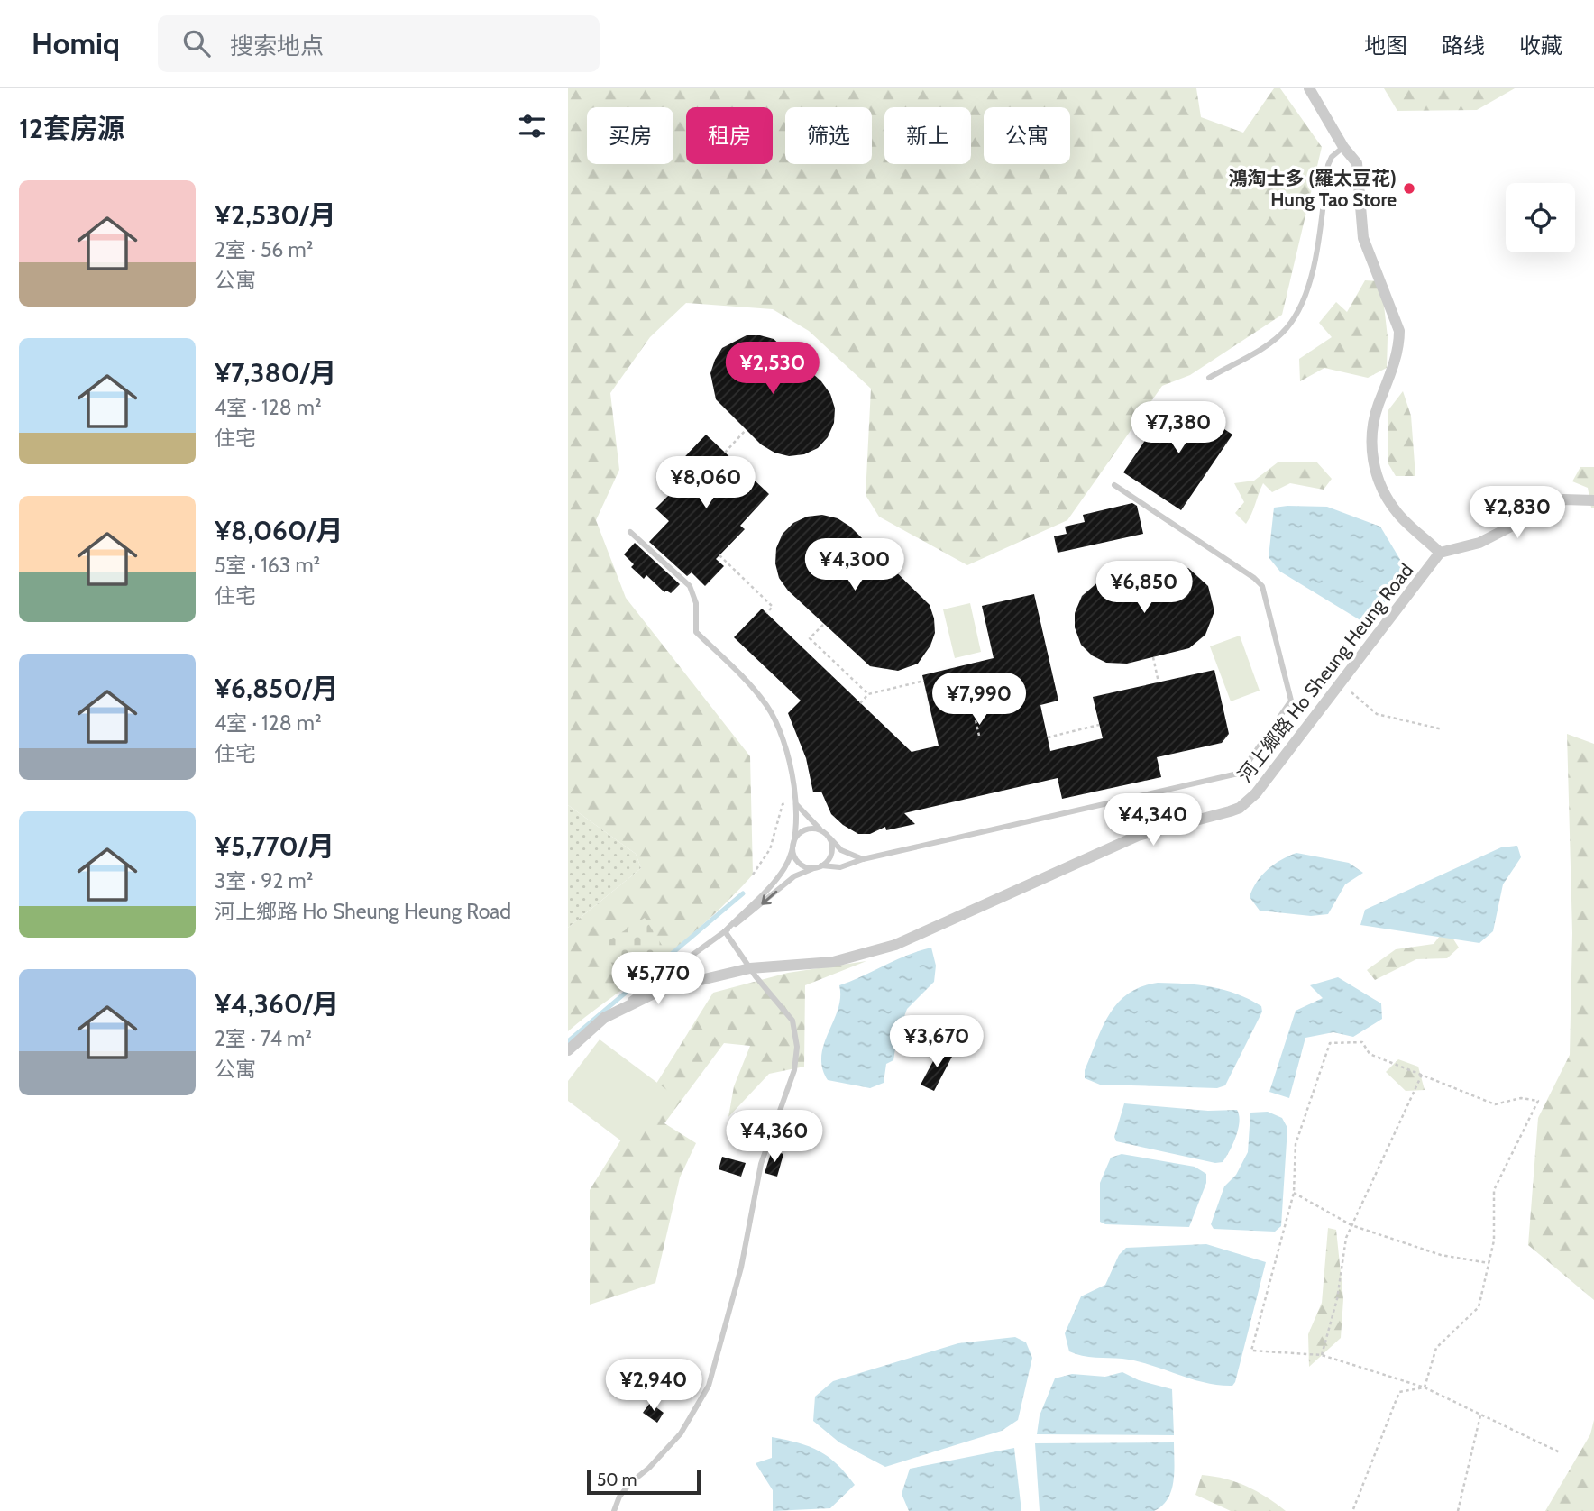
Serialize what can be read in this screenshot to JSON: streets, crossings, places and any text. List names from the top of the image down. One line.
{"streets":{"street":["河上鄉路 Ho Sheung Heung Road"]},"places":["鴻淘士多 (羅太豆花) Hung Tao Store"],"scale_bar":"50 m","page":{"header":"Homiq","search":"搜索地点","nav":["地图","路线","收藏"],"heading":"12套房源","chip":["买房","租房","筛选","新上","公寓"],"list":[{"name":"¥2,530/月","note":"2室 · 56 m² · 公寓"},{"name":"¥7,380/月","note":"4室 · 128 m² · 住宅"},{"name":"¥8,060/月","note":"5室 · 163 m² · 住宅"},{"name":"¥6,850/月","note":"4室 · 128 m² · 住宅"},{"name":"¥5,770/月","note":"3室 · 92 m² · 河上鄉路 Ho Sheung Heung Road"},{"name":"¥4,360/月","note":"2室 · 74 m² · 公寓"}],"price":["¥2,530","¥7,380","¥8,060","¥2,830","¥4,300","¥6,850","¥7,990","¥4,340","¥5,770","¥3,670","¥4,360","¥2,940"],"scale":"50 m"}}
